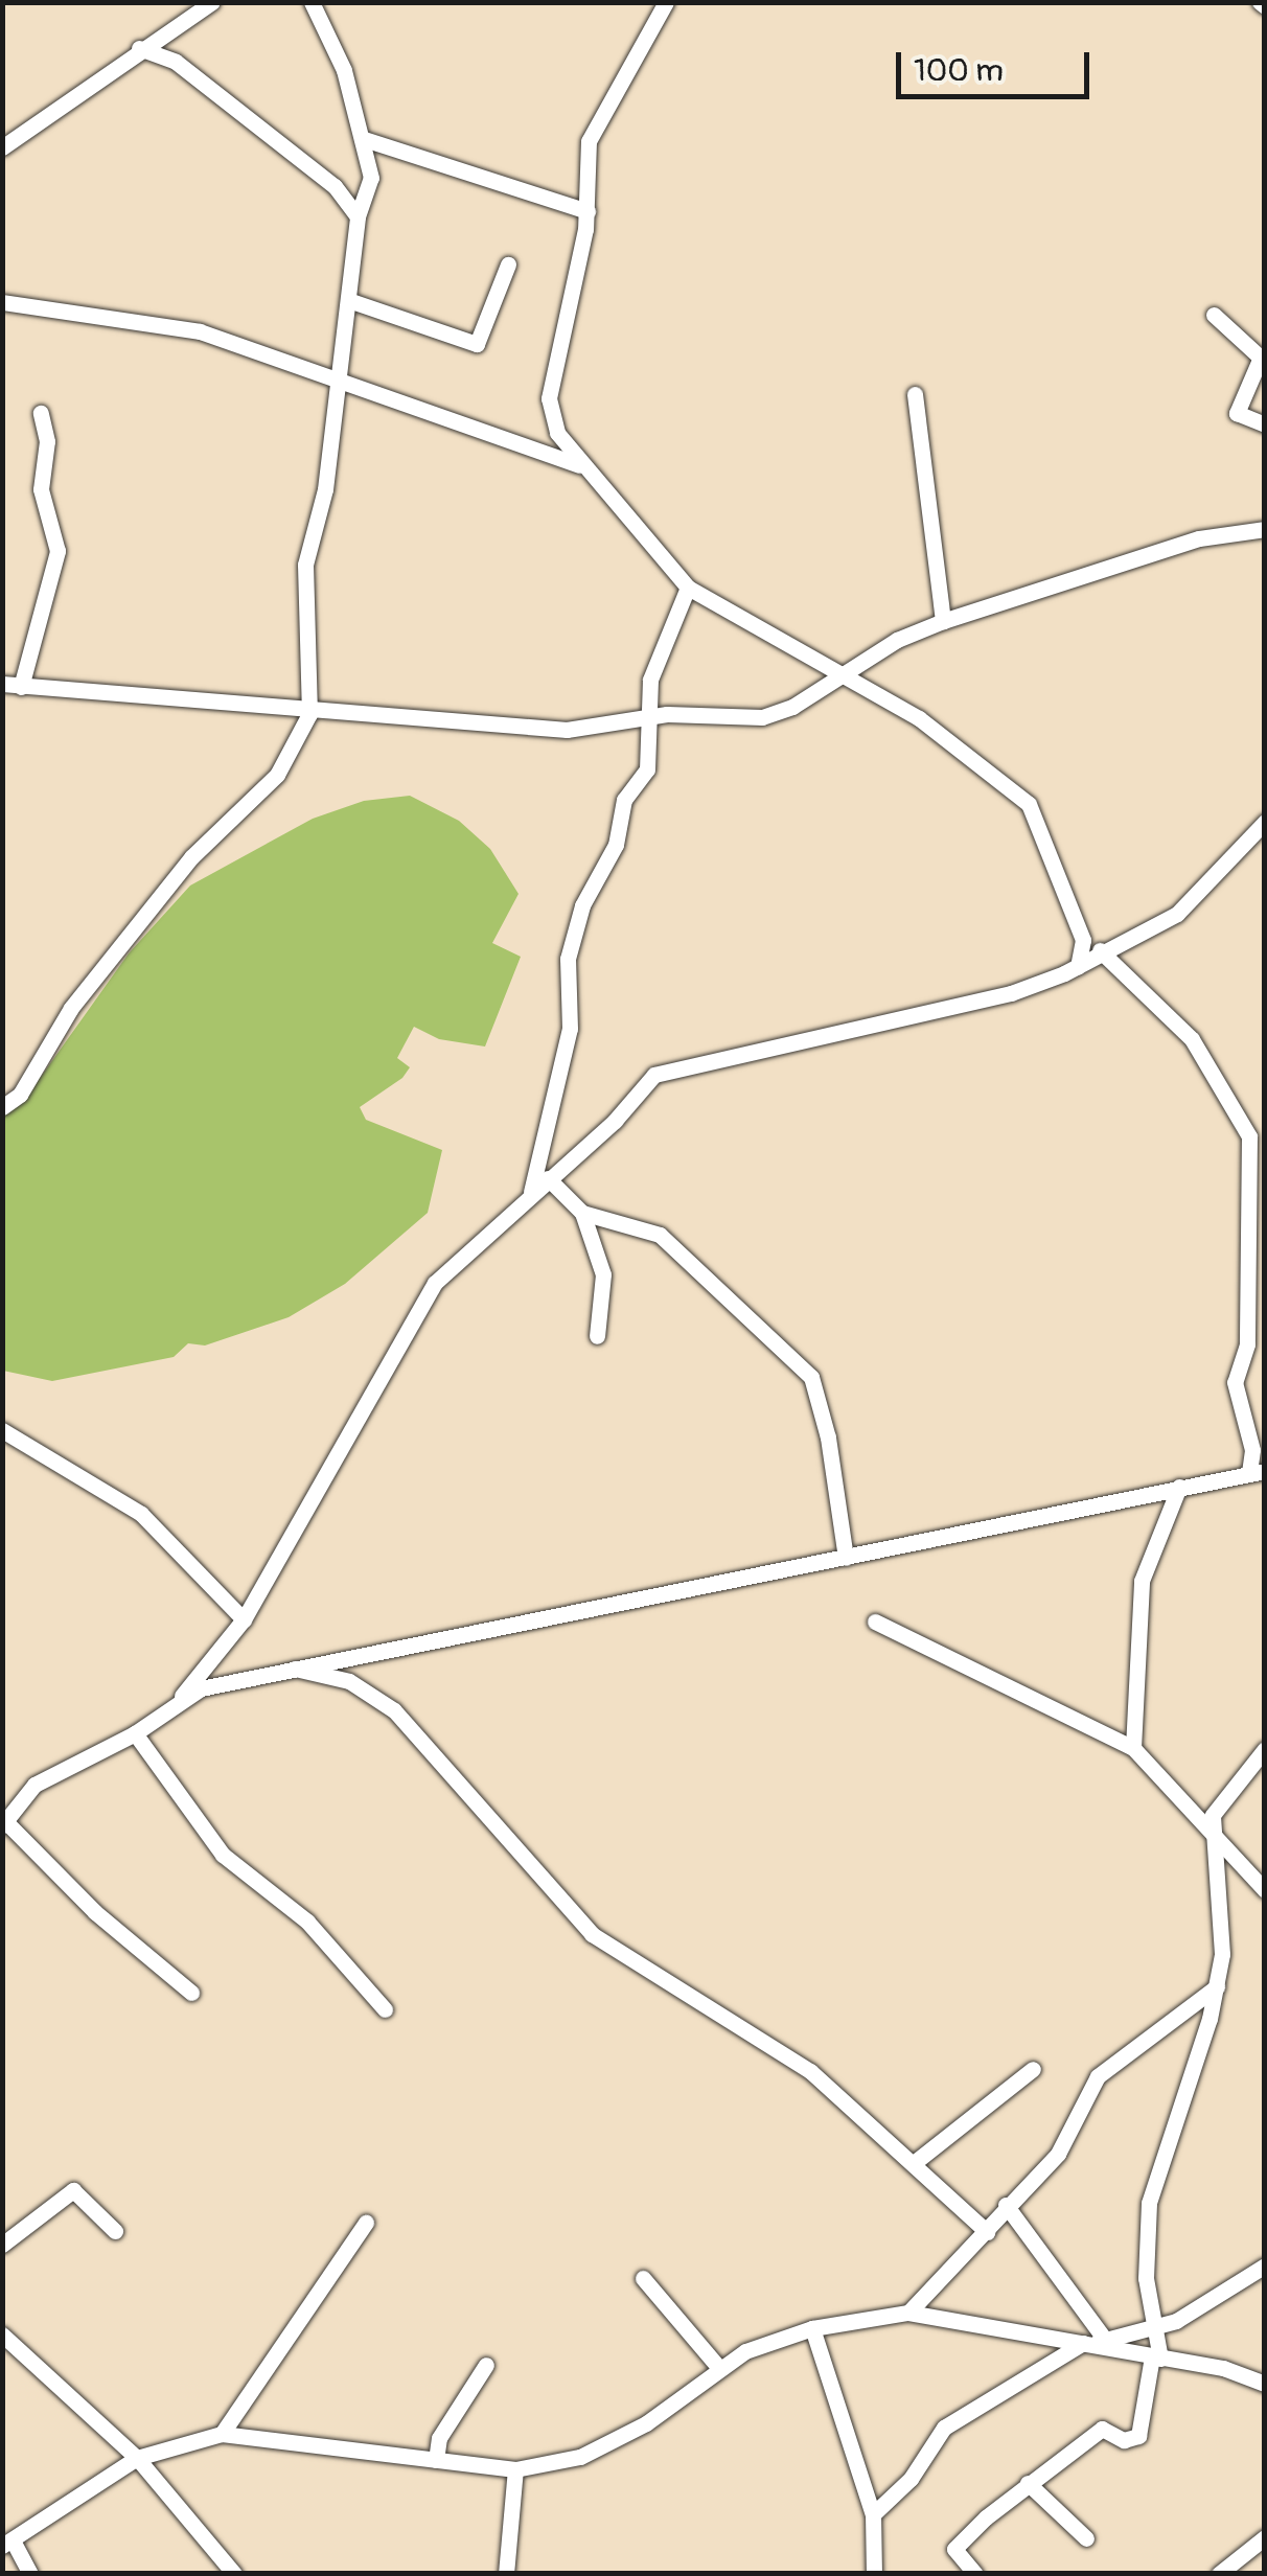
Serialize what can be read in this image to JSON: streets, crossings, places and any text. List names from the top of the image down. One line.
{"scale_bar":"100 m"}
